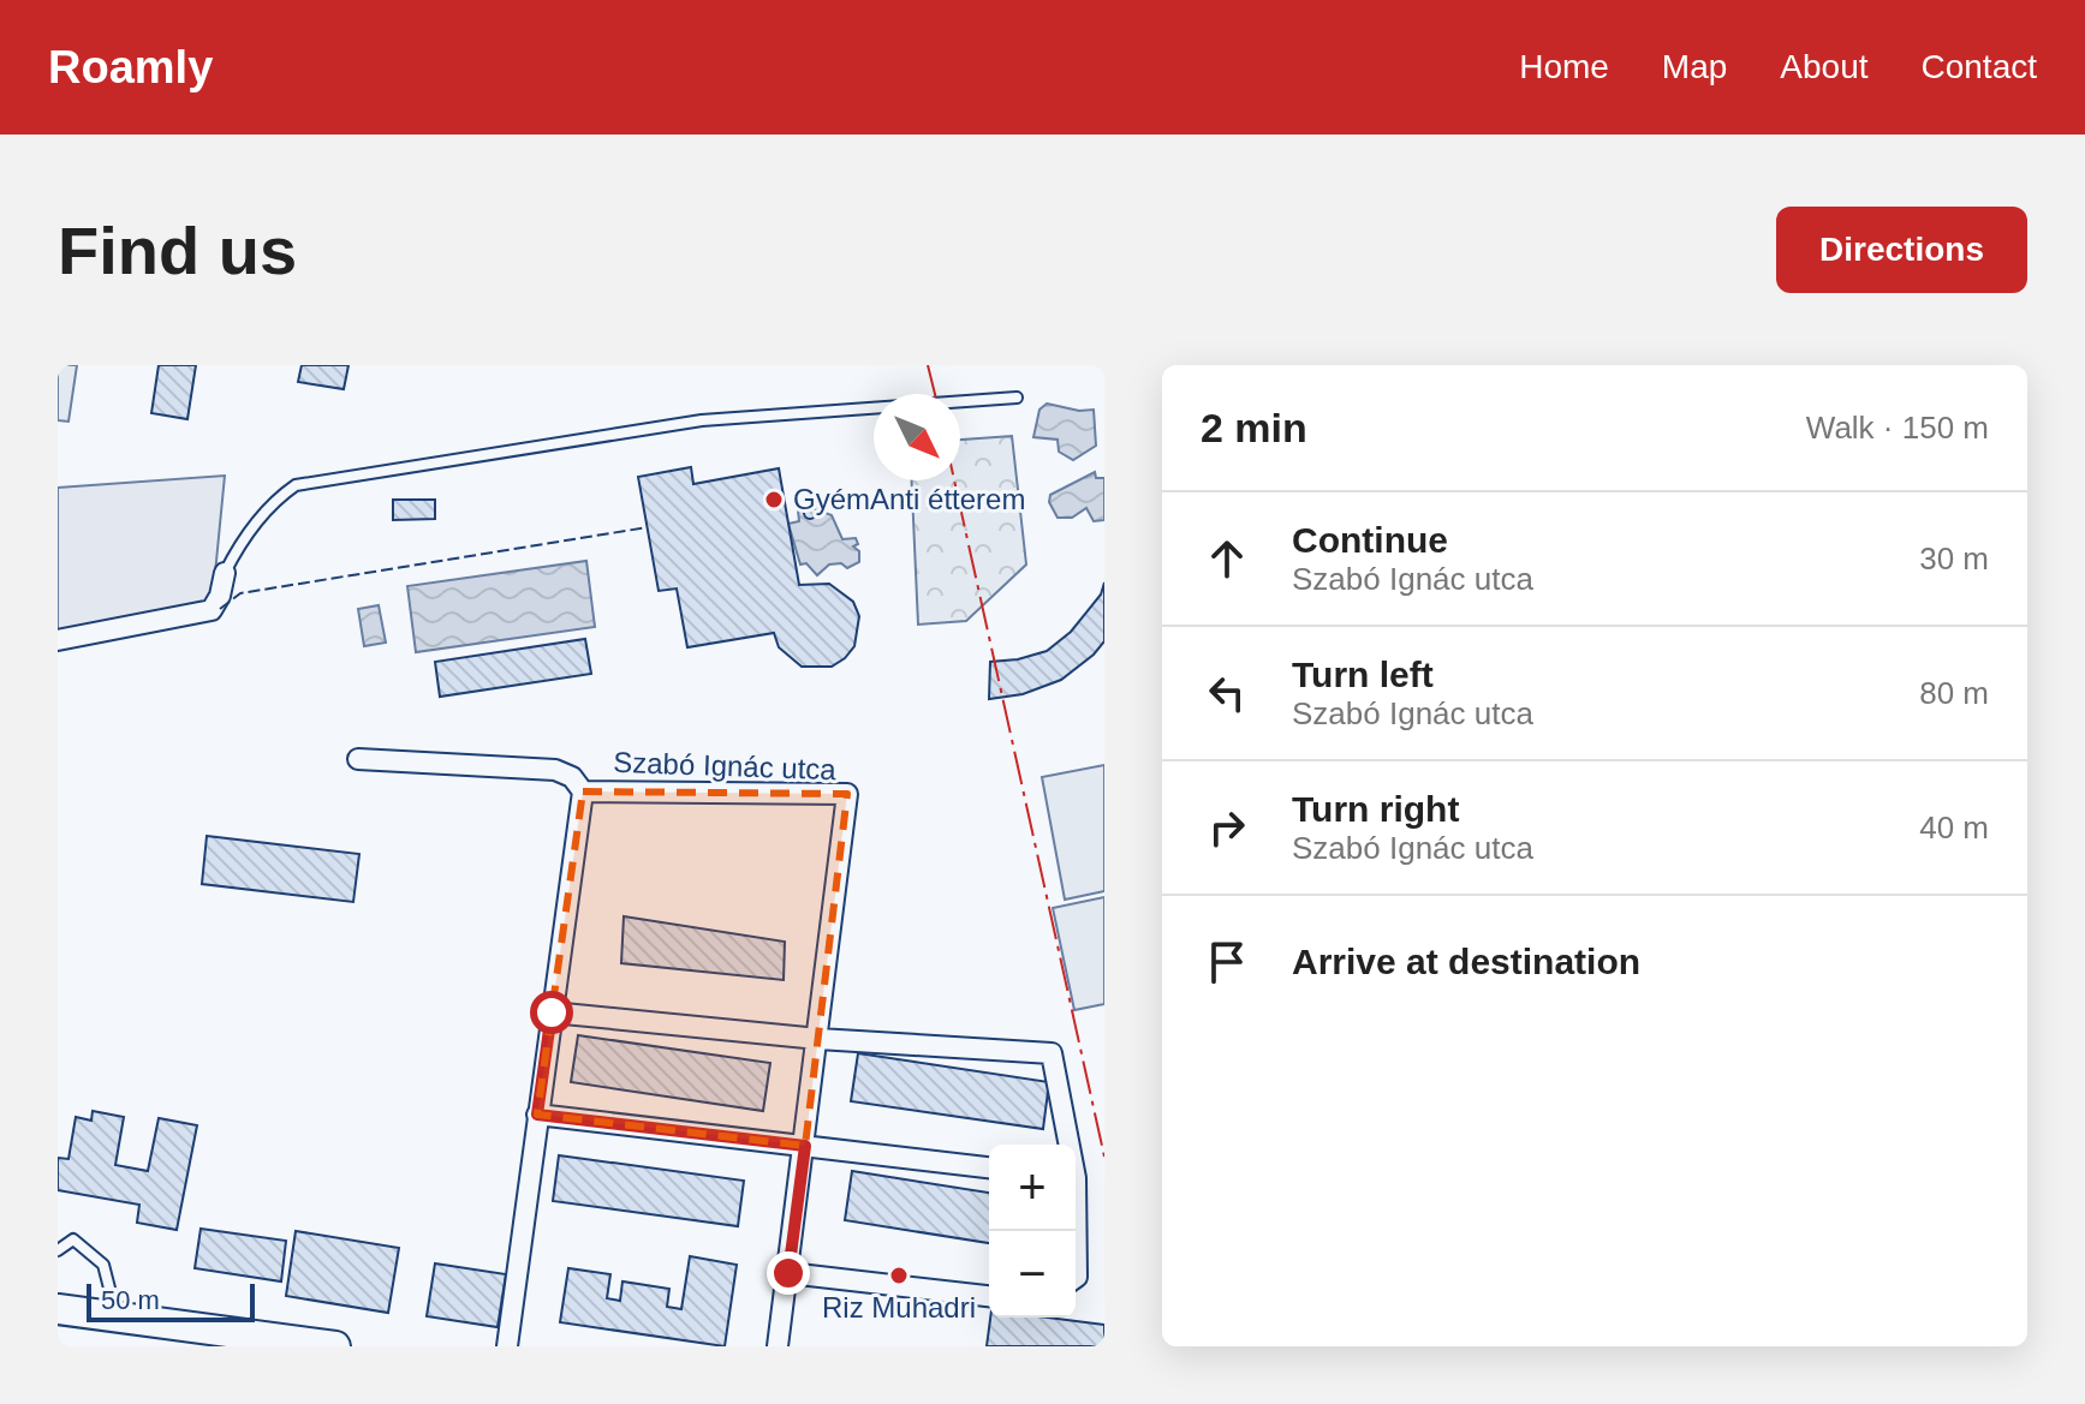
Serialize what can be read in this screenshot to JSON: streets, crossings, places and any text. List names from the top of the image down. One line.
{"streets":{"street":["Szabó Ignác utca"]},"places":["GyémAnti étterem","Riz Muhadri"],"scale_bar":"50 m","north":"bottom right","page":{"header":"Roamly","nav":["Home","Map","About","Contact"],"buttons":"Directions","title":"Find us","heading":["2 min","Walk · 150 m"],"list":[["Continue","Szabó Ignác utca","30 m"],["Turn left","Szabó Ignác utca","80 m"],["Turn right","Szabó Ignác utca","40 m"],"Arrive at destination"],"map_buttons":["+","−"],"scale":"50 m"}}
